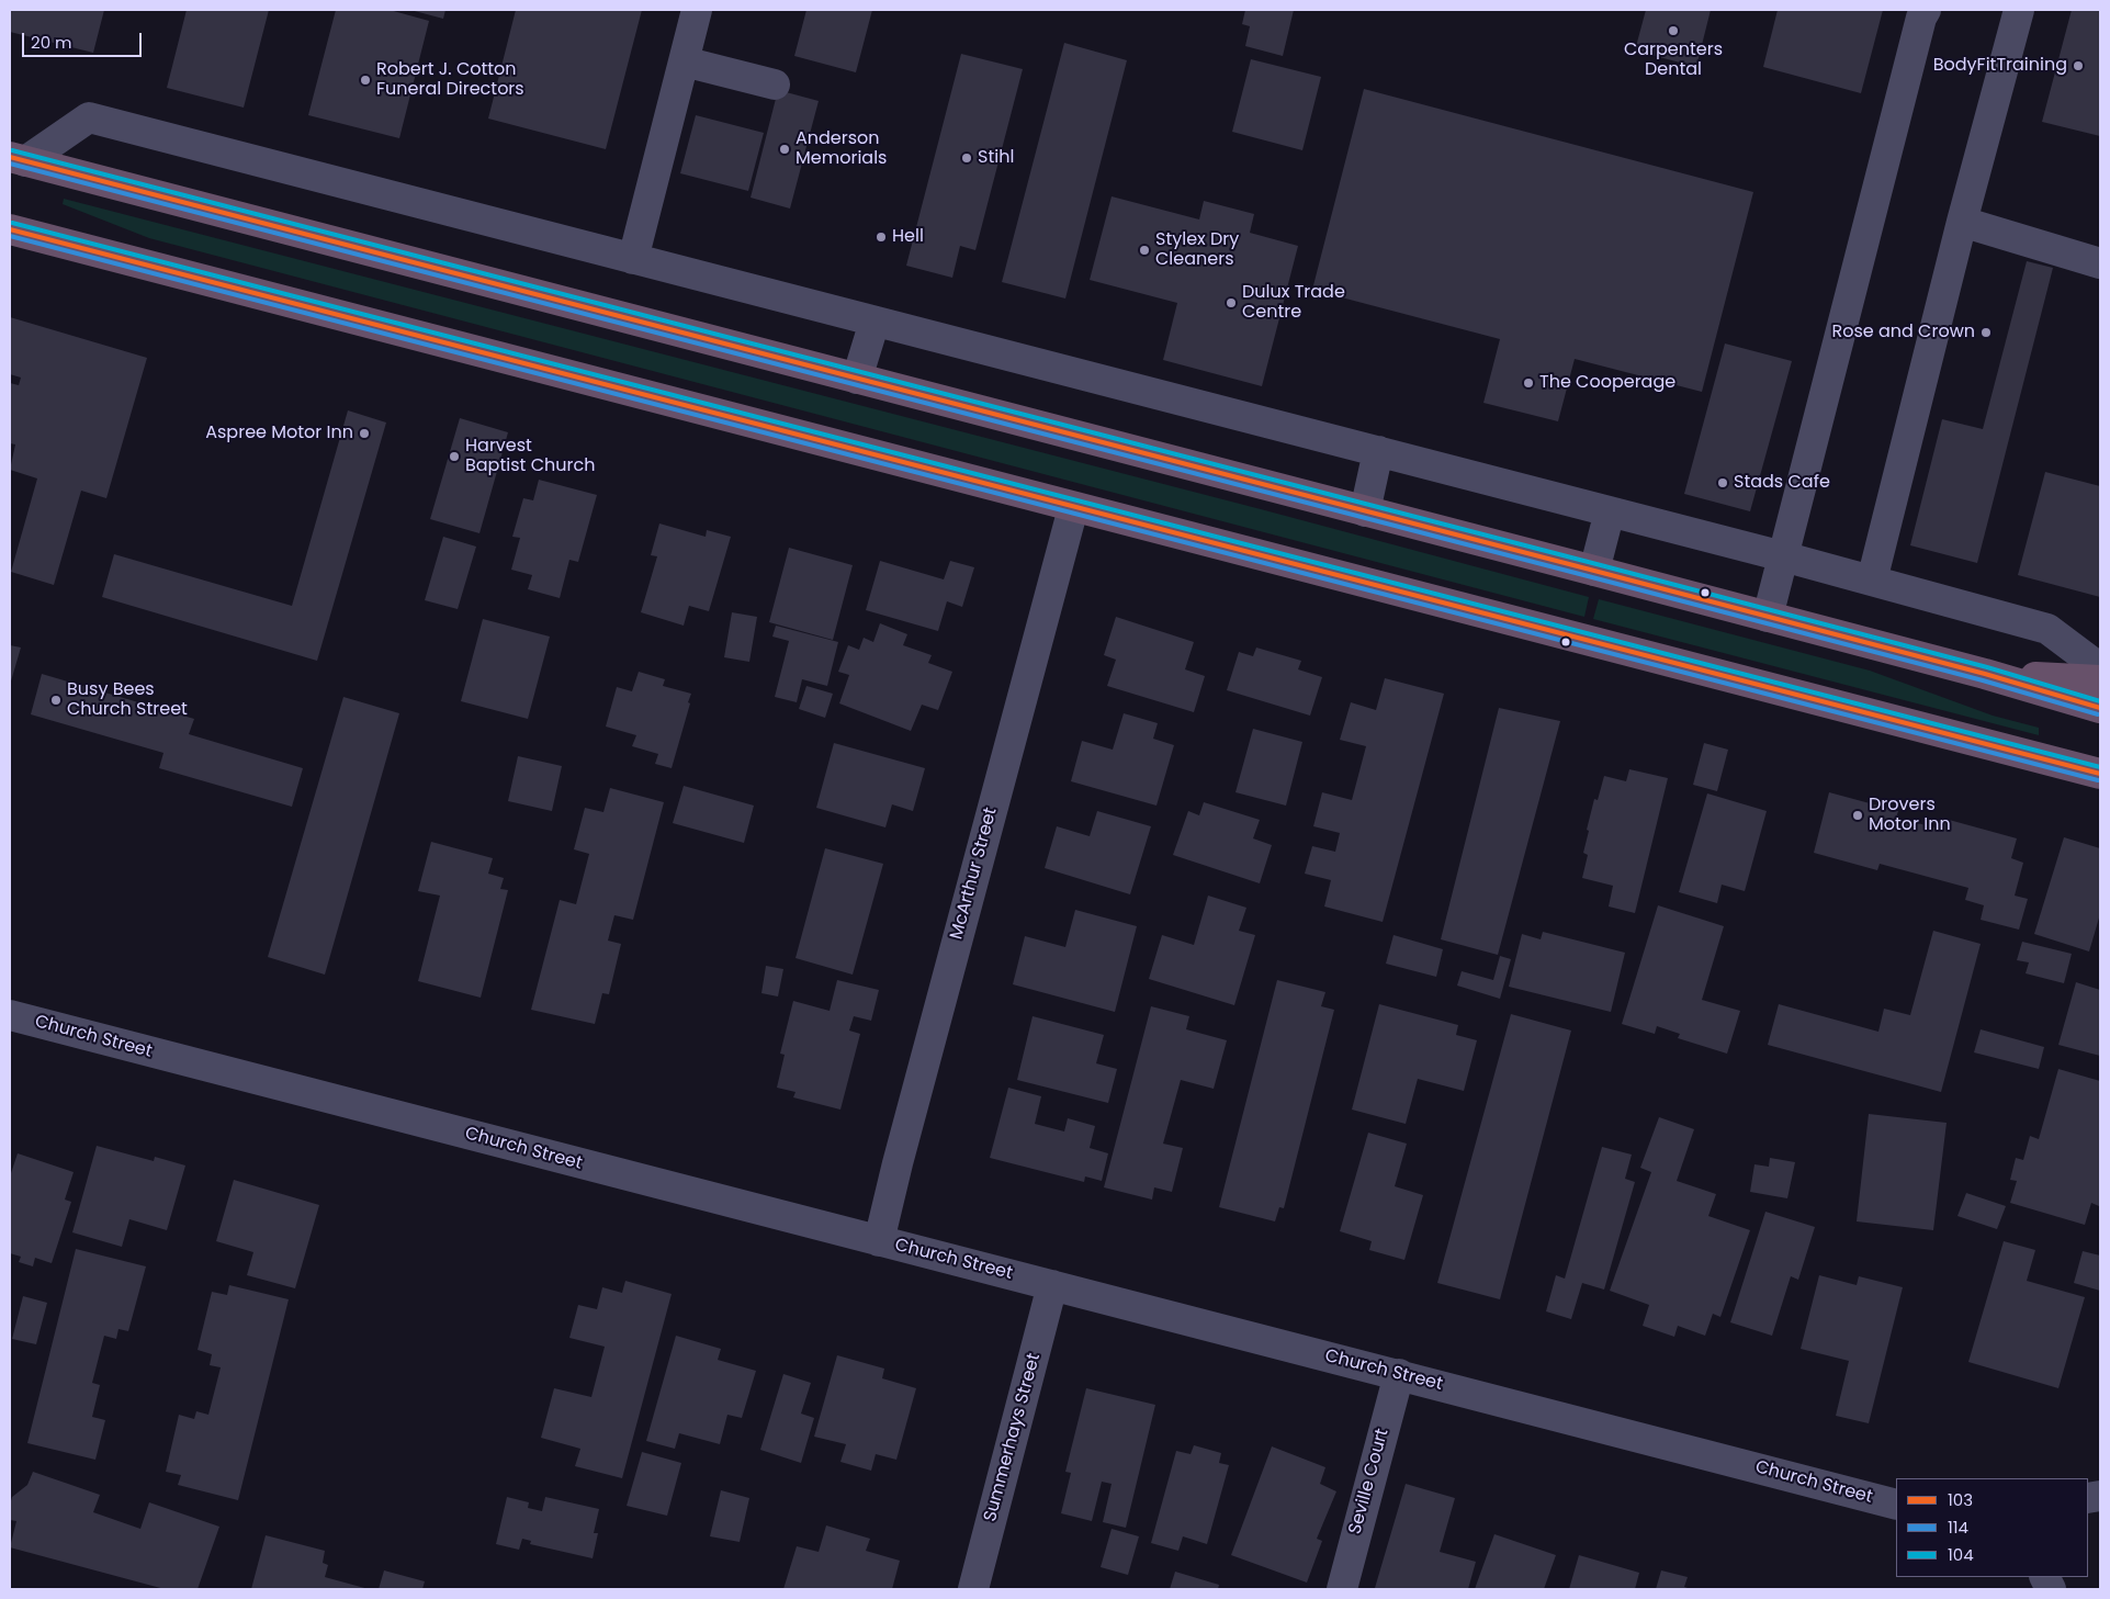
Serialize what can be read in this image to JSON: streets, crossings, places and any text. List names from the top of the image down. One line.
{"streets":{"street":["McArthur Street","Church Street","Summerhays Street","Seville Court"]},"crossings":[["McArthur Street","Church Street"],["Church Street","Summerhays Street"],["Church Street","Seville Court"]],"places":["Carpenters Dental","BodyFitTraining","Robert J. Cotton Funeral Directors","Anderson Memorials","Stihl","Hell","Stylex Dry Cleaners","Dulux Trade Centre","Rose and Crown","The Cooperage","Aspree Motor Inn","Harvest Baptist Church","Stads Cafe","Busy Bees Church Street","Drovers Motor Inn"],"lines":["transit line 104","transit line 103","transit line 114"],"legend":["103","114","104"],"scale_bar":"20 m"}
